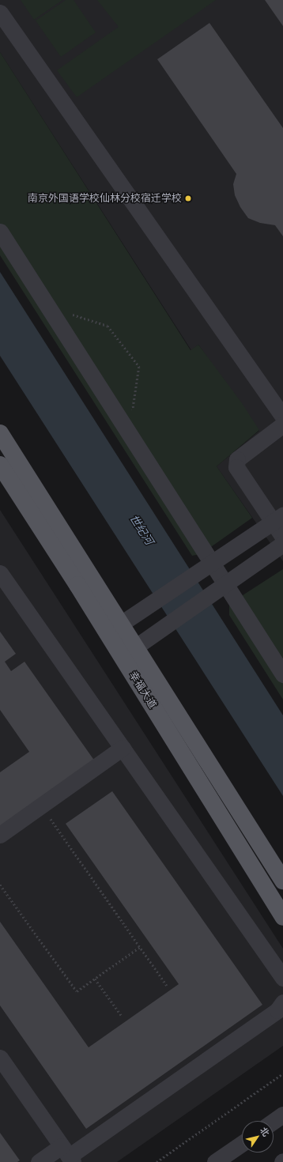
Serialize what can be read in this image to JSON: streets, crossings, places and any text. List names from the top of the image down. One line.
{"streets":{"main road":["幸福大道"]},"water":["世纪河"],"places":["南京外国语学校仙林分校宿迁学校"],"north":"top right"}
